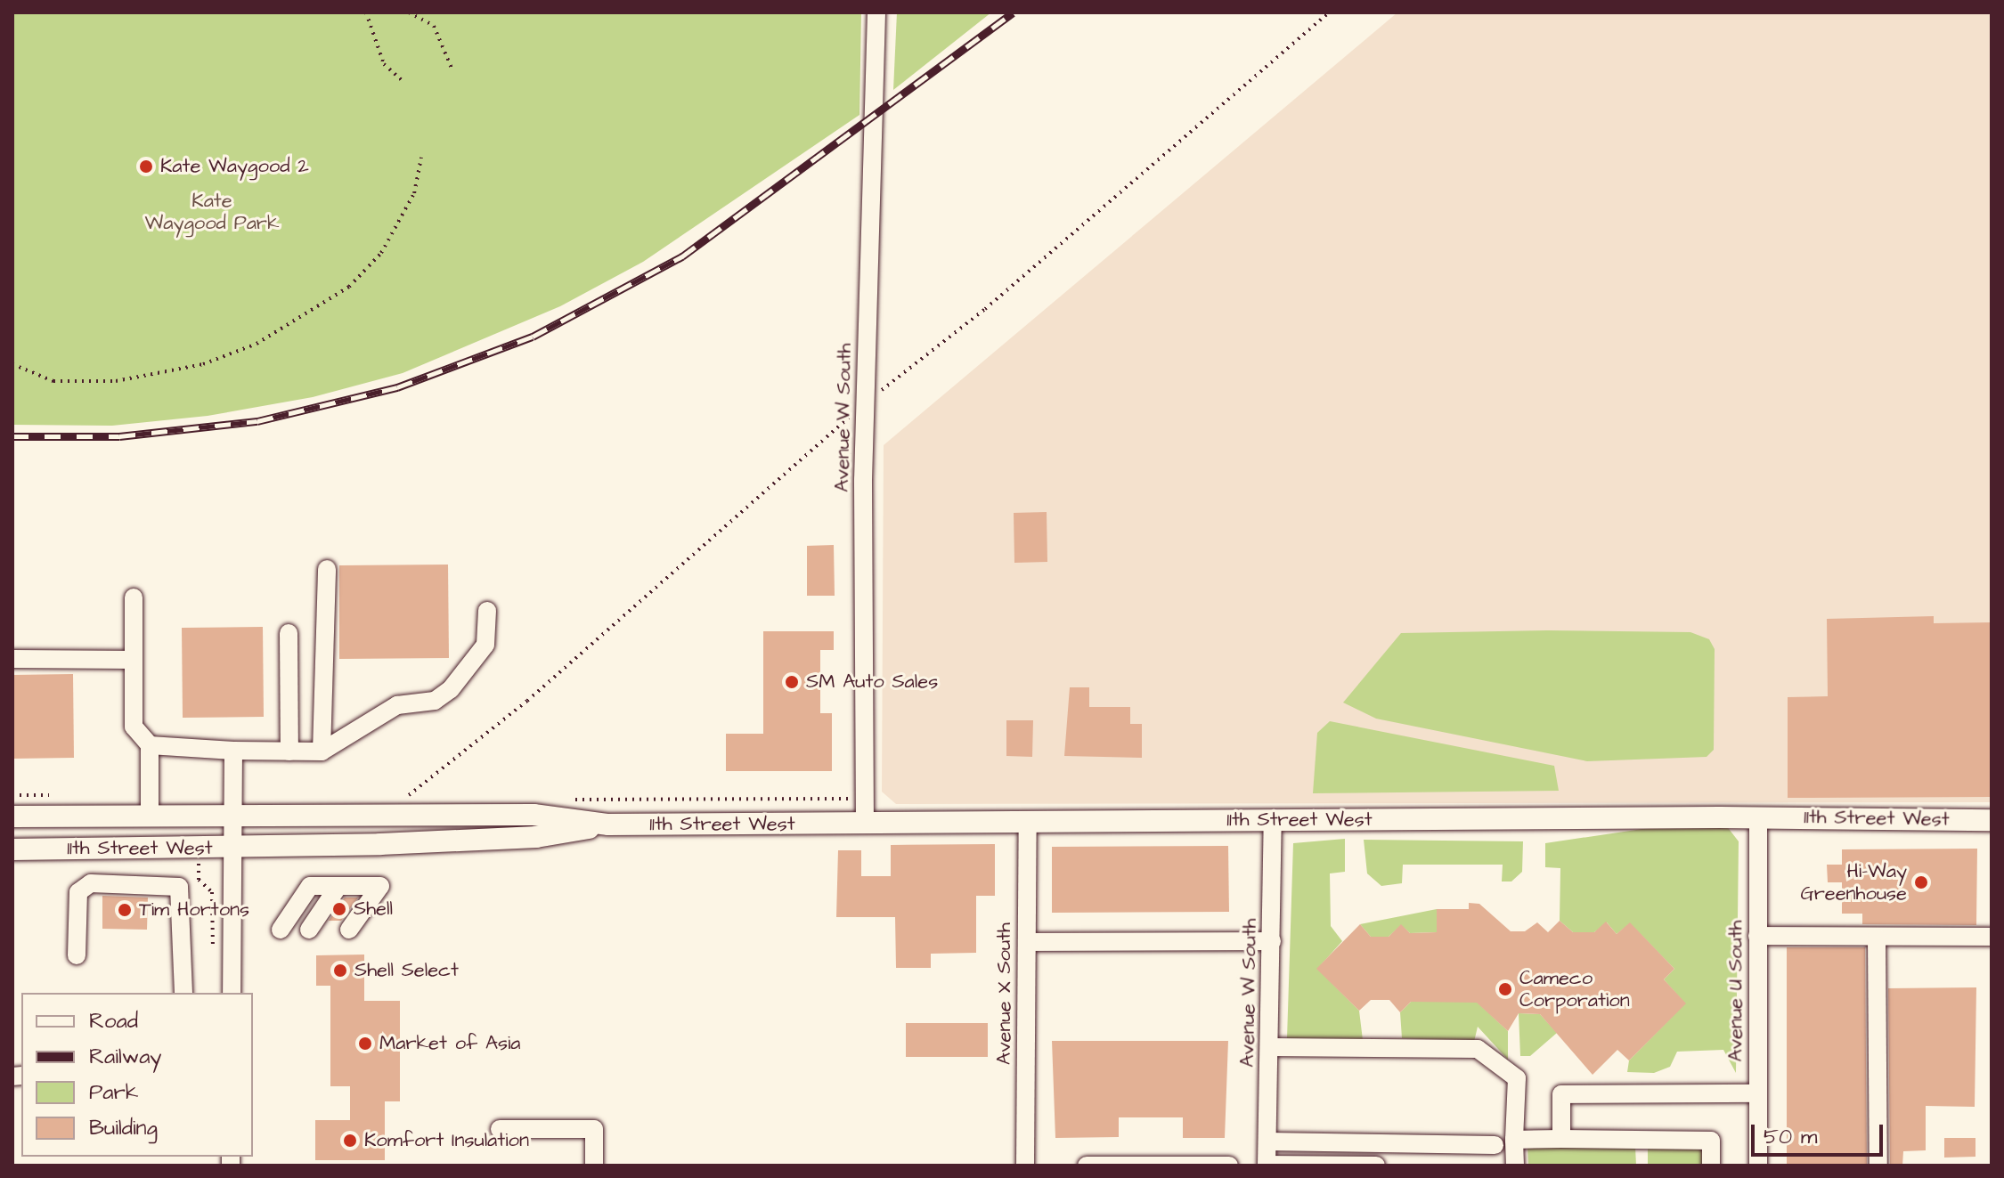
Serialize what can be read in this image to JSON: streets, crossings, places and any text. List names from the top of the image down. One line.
{"streets":{"main road":["11th Street West"],"street":["Avenue W South","Avenue U South","Avenue X South"]},"crossings":[["Avenue W South","11th Street West"],["11th Street West","Avenue U South"],["11th Street West","Avenue X South"]],"parks":["Kate Waygood Park"],"places":["Kate Waygood 2","SM Auto Sales","Hi-Way Greenhouse","Shell","Tim Hortons","Shell Select","Cameco Corporation","Market of Asia","Komfort Insulation"],"legend":["Road","Railway","Park","Building"],"scale_bar":"50 m"}
